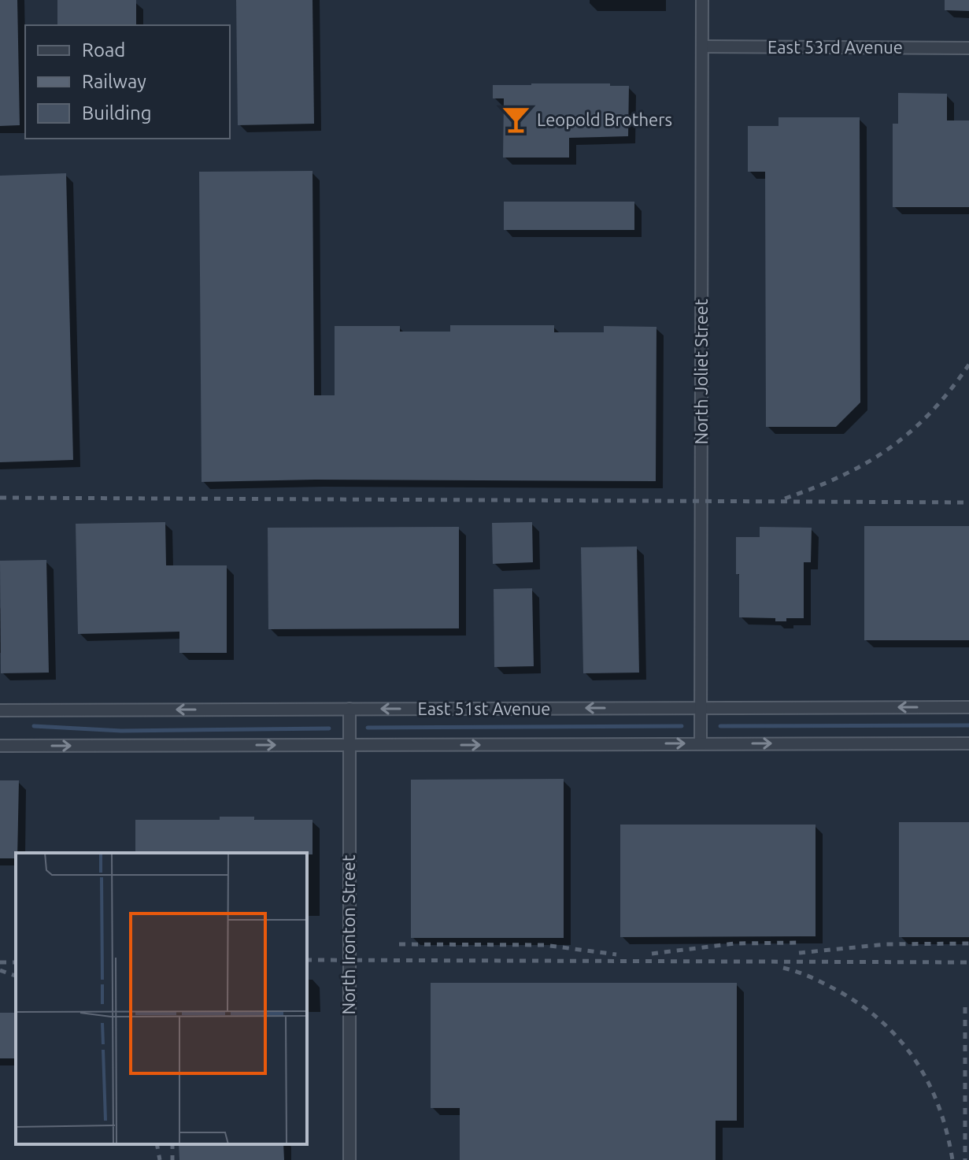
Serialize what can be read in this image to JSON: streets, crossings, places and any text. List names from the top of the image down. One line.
{"streets":{"street":["East 53rd Avenue","North Joliet Street","East 51st Avenue","North Ironton Street"]},"crossings":[["East 53rd Avenue","North Joliet Street"],["North Joliet Street","East 51st Avenue"],["East 51st Avenue","North Ironton Street"]],"places":{"bar":["Leopold Brothers"]},"legend":["Road","Railway","Building"]}
